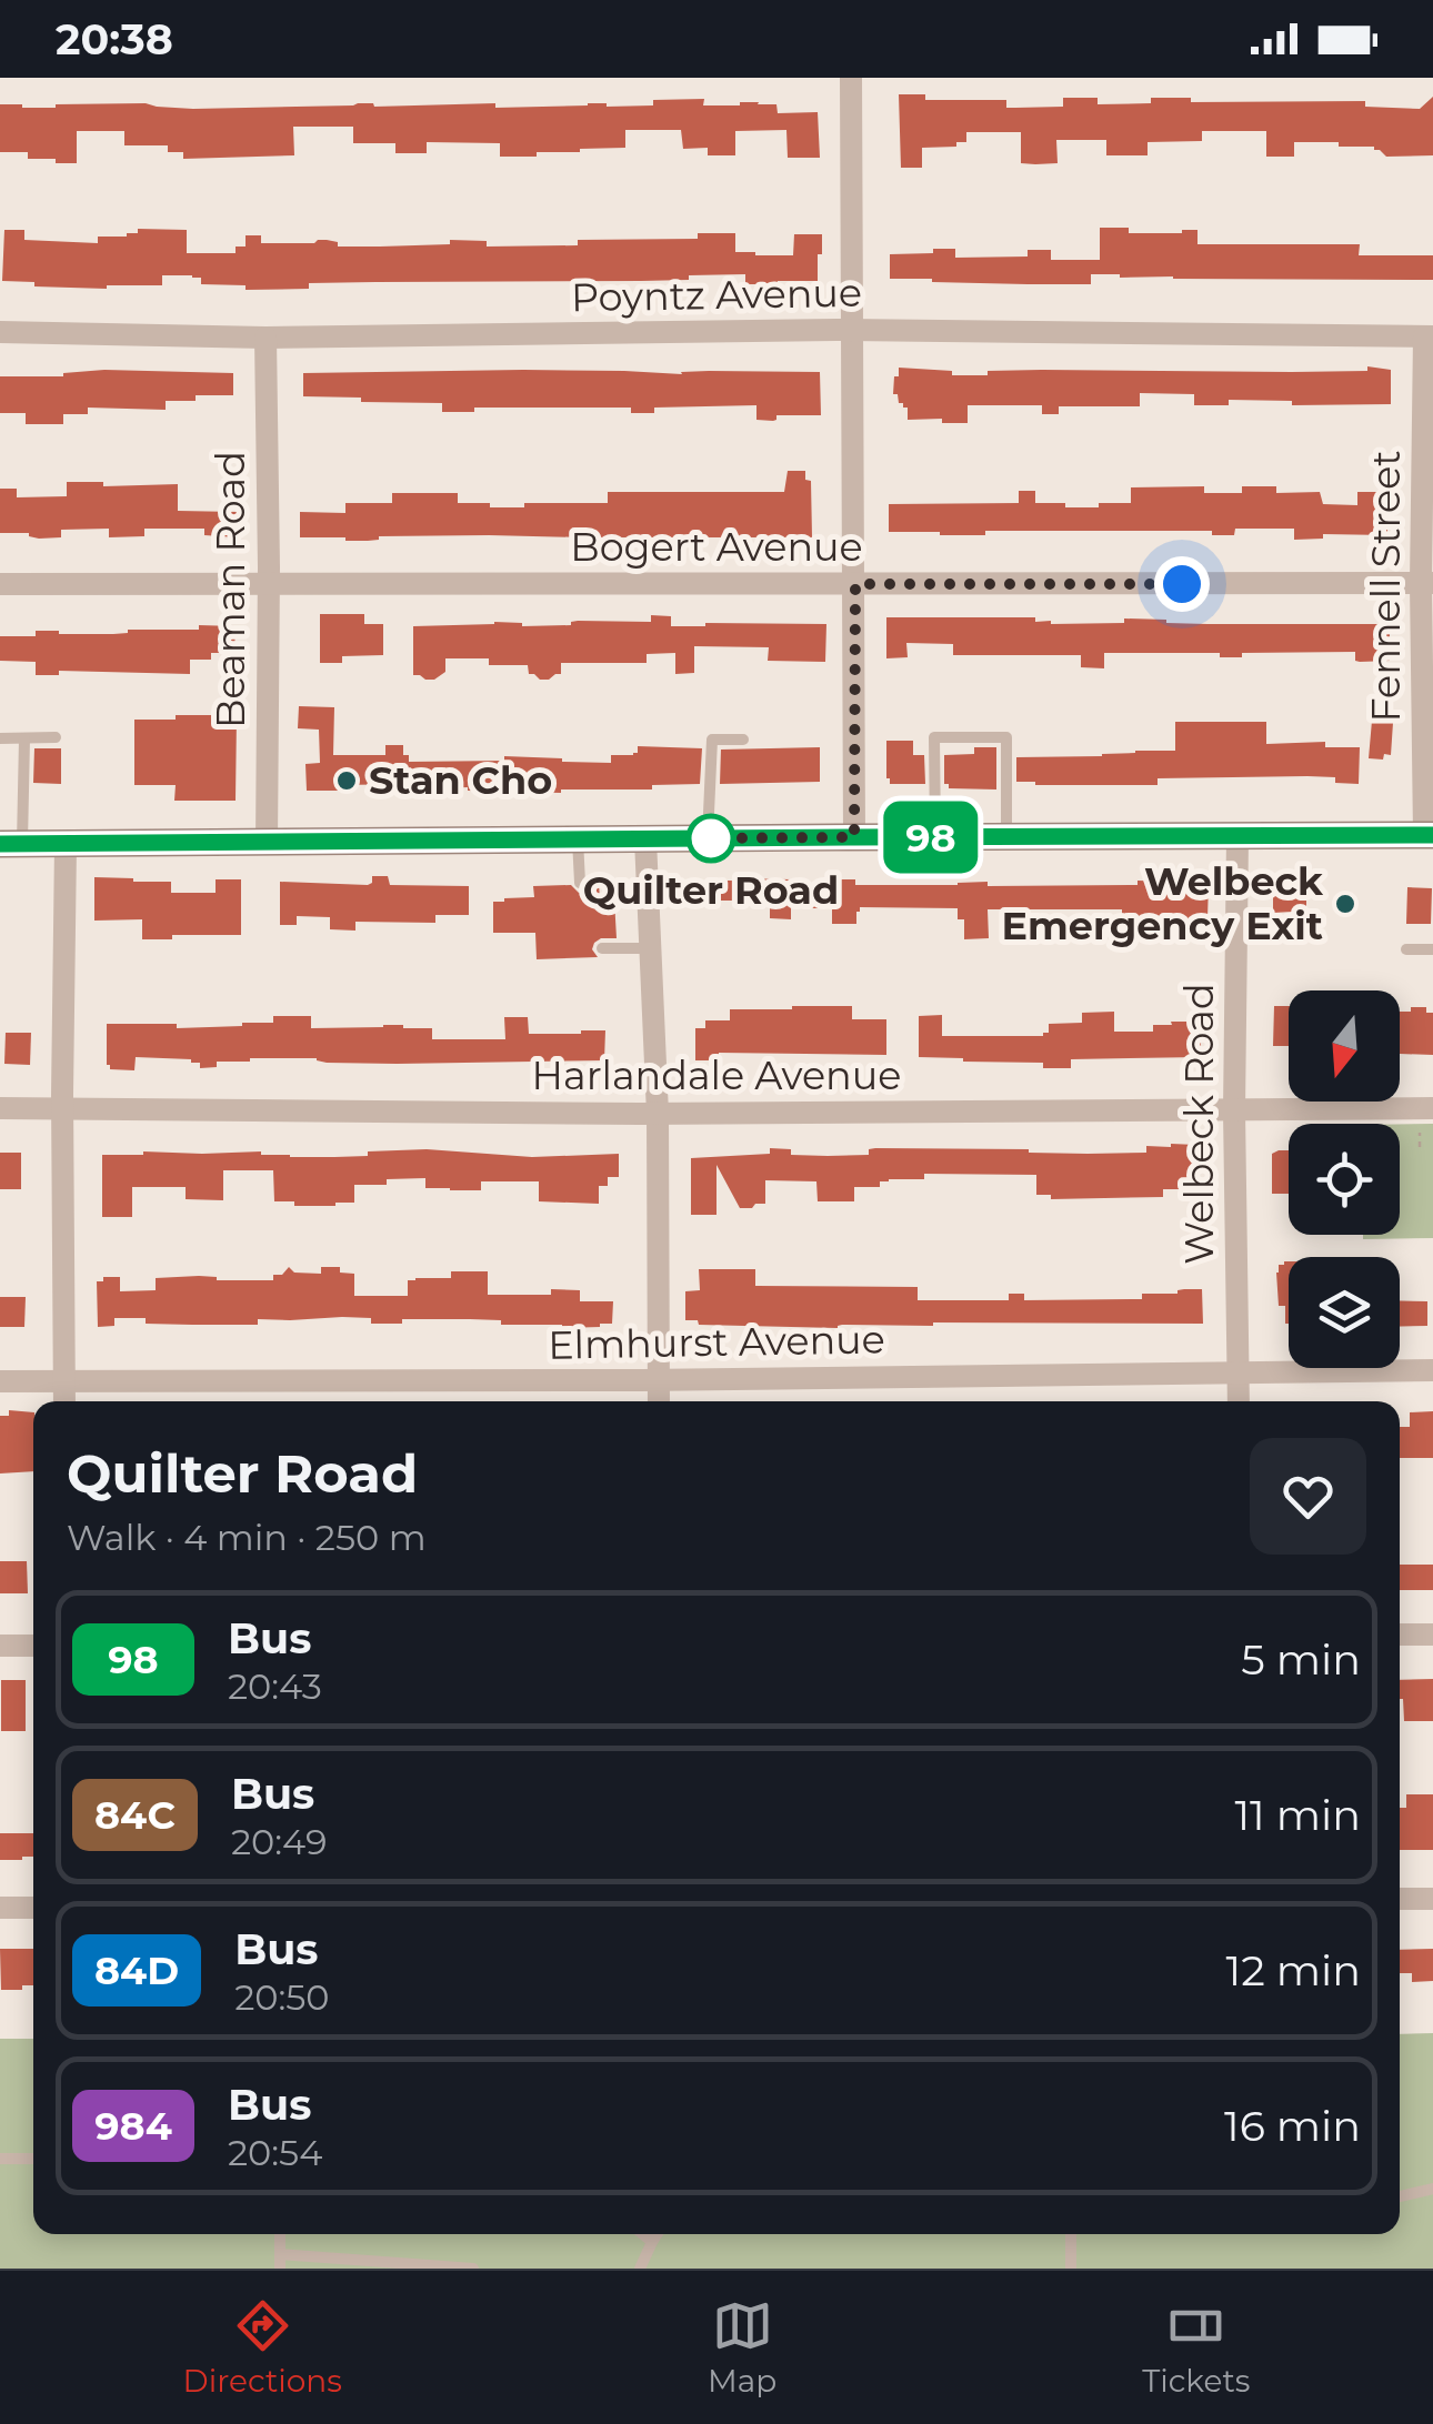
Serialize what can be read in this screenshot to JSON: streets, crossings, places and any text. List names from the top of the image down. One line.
{"streets":{"street":["Poyntz Avenue","Bogert Avenue","Fennell Street","Beaman Road","Harlandale Avenue","Welbeck Road","Elmhurst Avenue"]},"crossings":[["Poyntz Avenue","Fennell Street"],["Poyntz Avenue","Beaman Road"],["Bogert Avenue","Fennell Street"],["Bogert Avenue","Beaman Road"],["Harlandale Avenue","Welbeck Road"],["Welbeck Road","Elmhurst Avenue"]],"places":["Stan Cho","Quilter Road","Welbeck Emergency Exit"],"lines":["bus line 98"],"north":"bottom","page":{"status":"20:38","on_map":"98","heading":["Quilter Road","Walk · 4 min · 250 m"],"list":[{"mark":"98","name":"Bus","note":"20:43","value":"5 min"},{"mark":"84C","name":"Bus","note":"20:49","value":"11 min"},{"mark":"84D","name":"Bus","note":"20:50","value":"12 min"},{"mark":"984","name":"Bus","note":"20:54","value":"16 min"}],"tabs":["Directions","Map","Tickets"]}}
